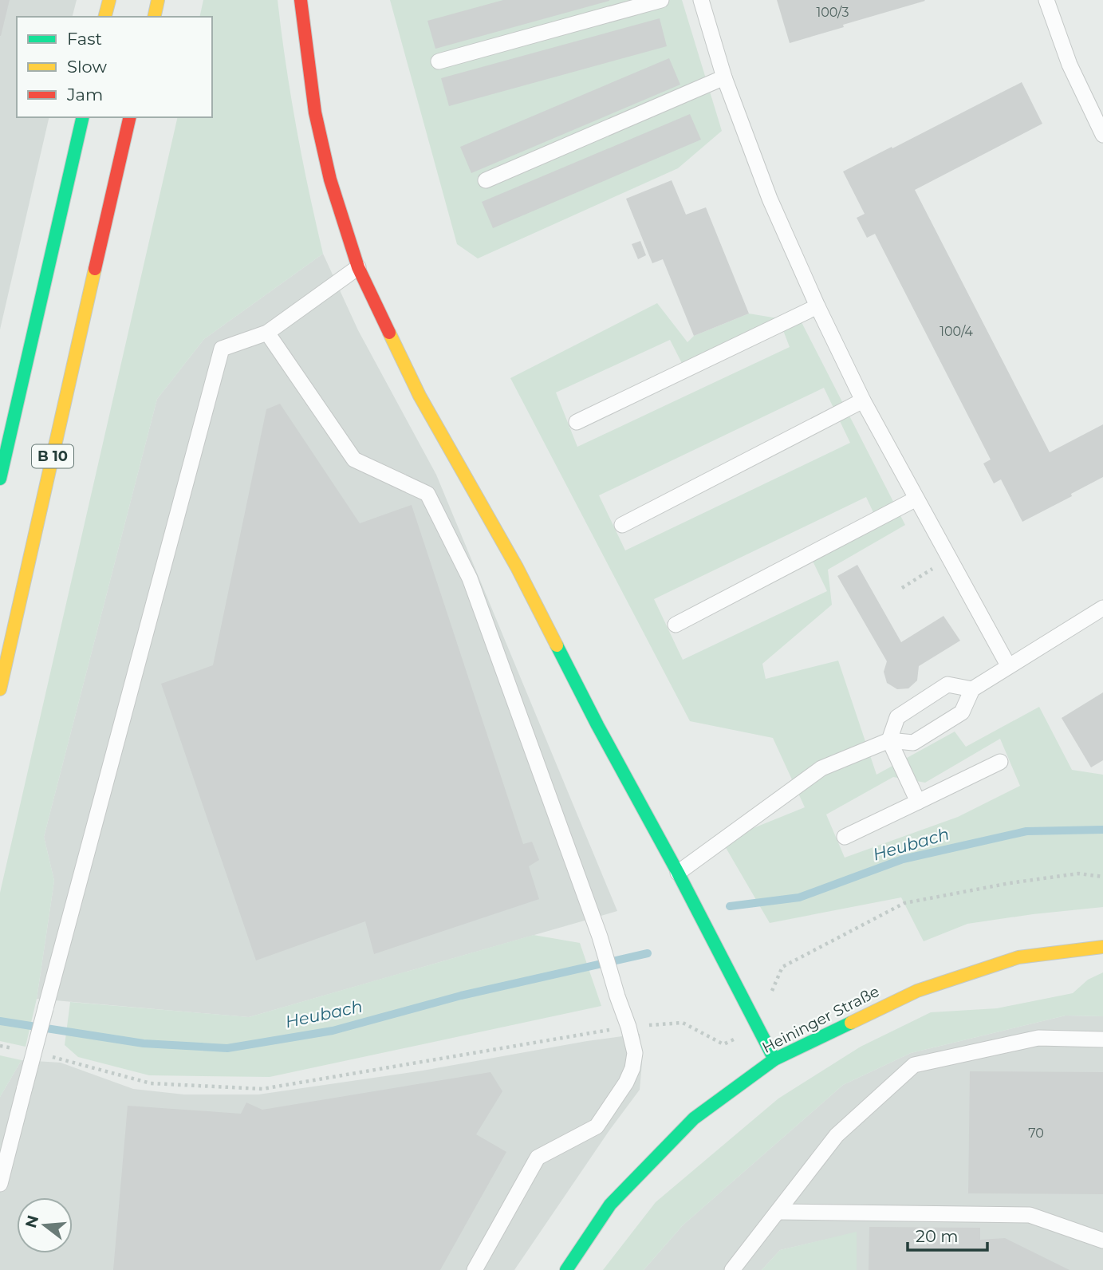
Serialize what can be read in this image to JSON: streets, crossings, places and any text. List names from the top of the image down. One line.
{"streets":{"main road":["B 10","Heininger Straße"]},"water":["Heubach"],"house_numbers":["100/3","100/4","70"],"legend":["Fast","Slow","Jam"],"scale_bar":"20 m","north":"left"}
